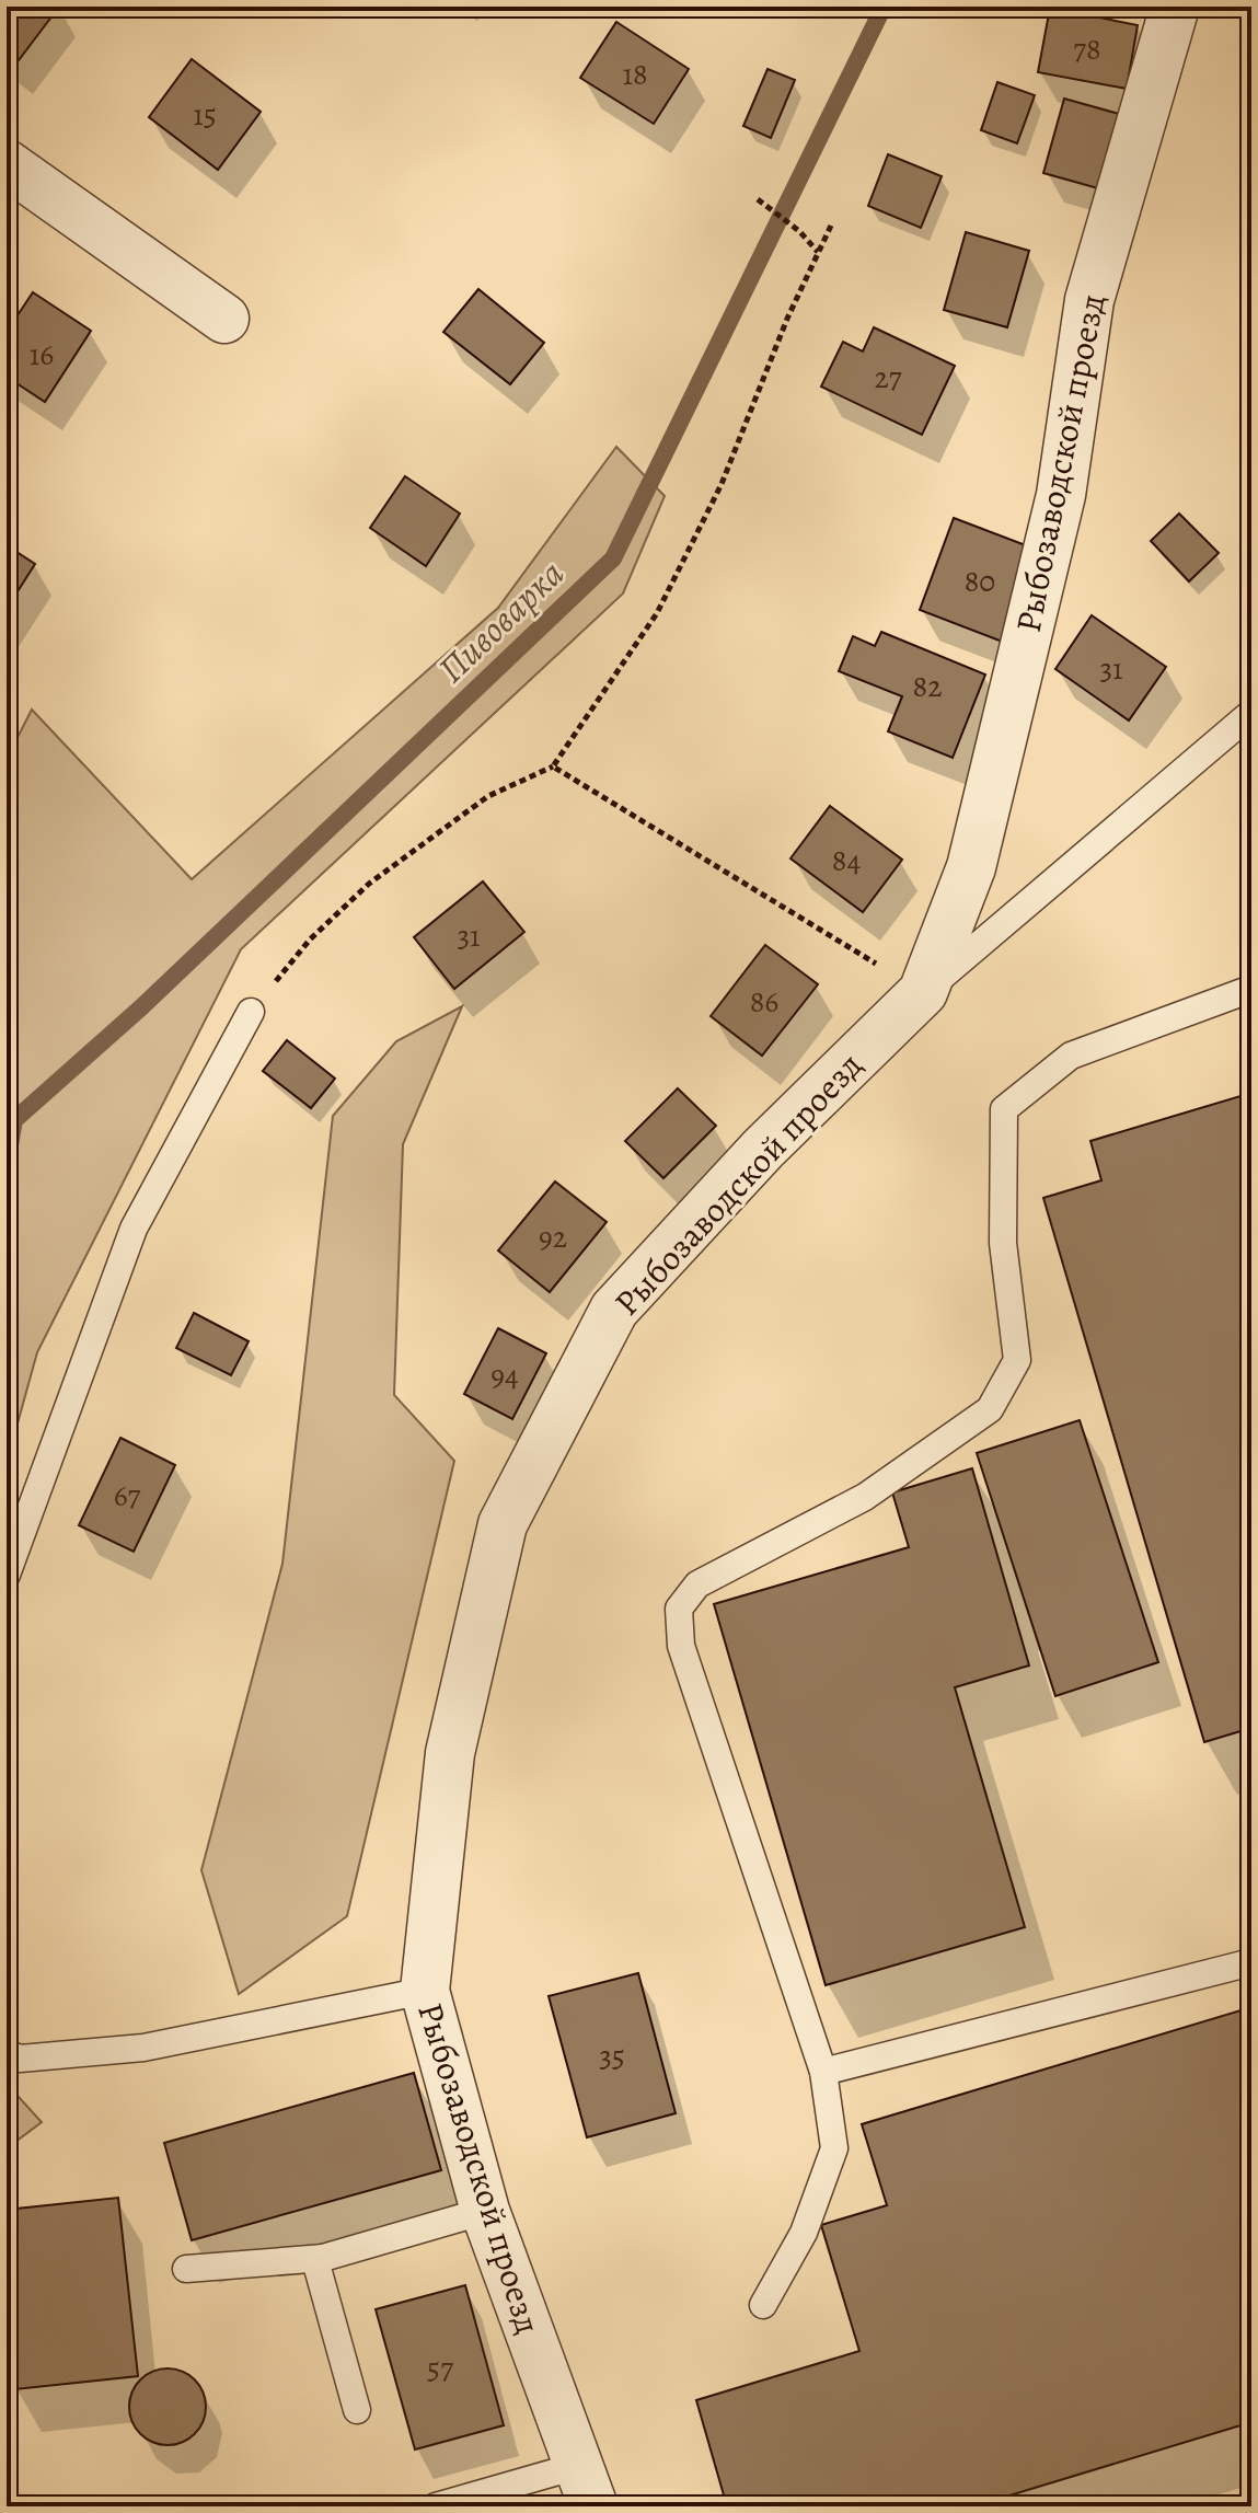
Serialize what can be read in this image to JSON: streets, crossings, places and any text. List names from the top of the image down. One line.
{"streets":{"street":["Рыбозаводской проезд"]},"water":["Пивоварка"],"house_numbers":["78","18","15","16","27","80","31","82","84","31","86","92","94","67","35","57"]}
